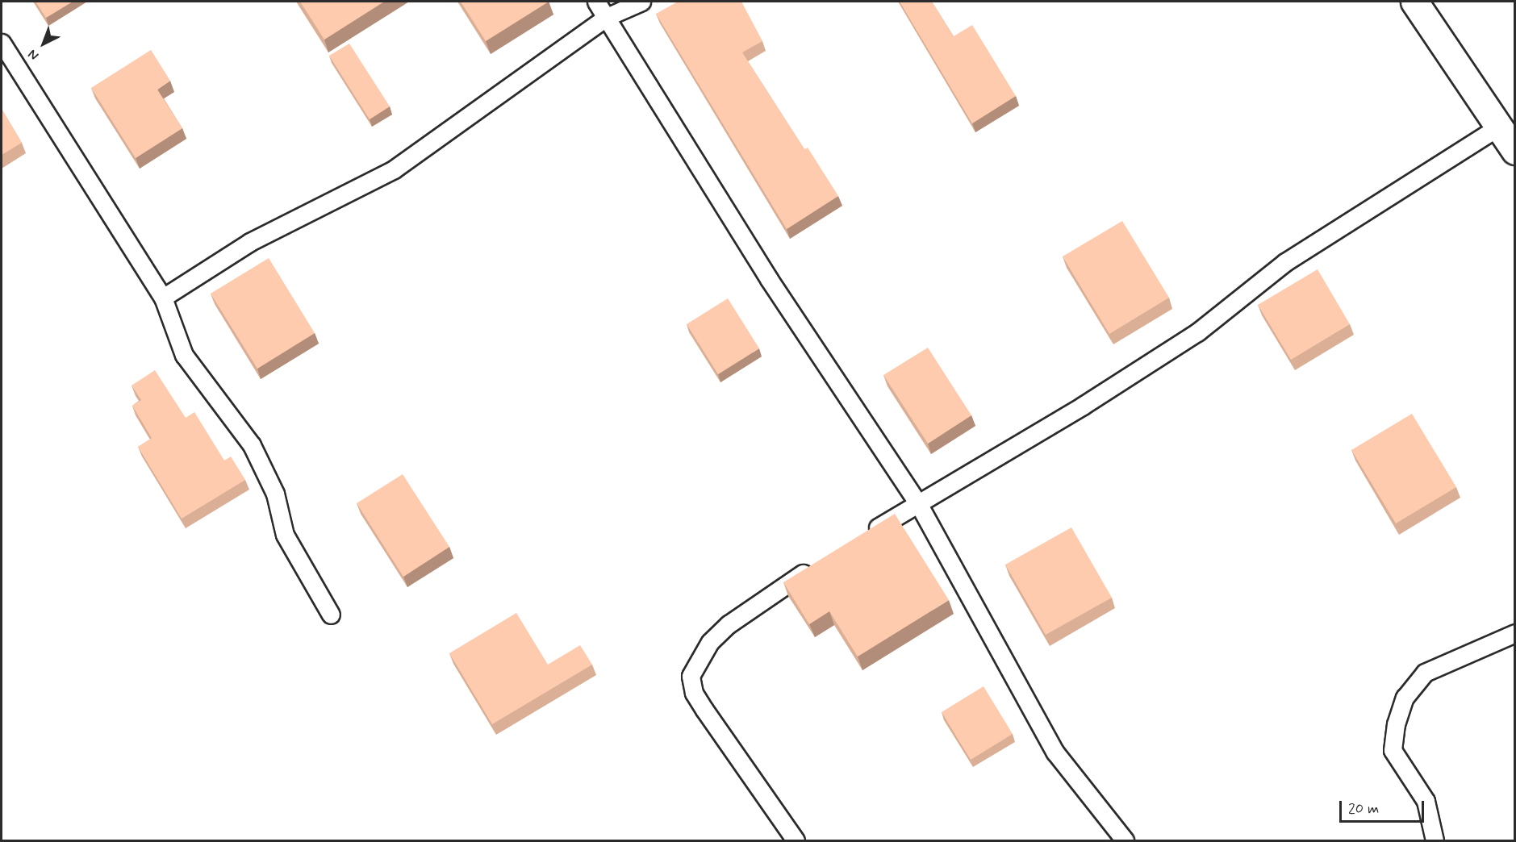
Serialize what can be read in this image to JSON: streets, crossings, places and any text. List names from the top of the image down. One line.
{"scale_bar":"20 m","north":"bottom left"}
